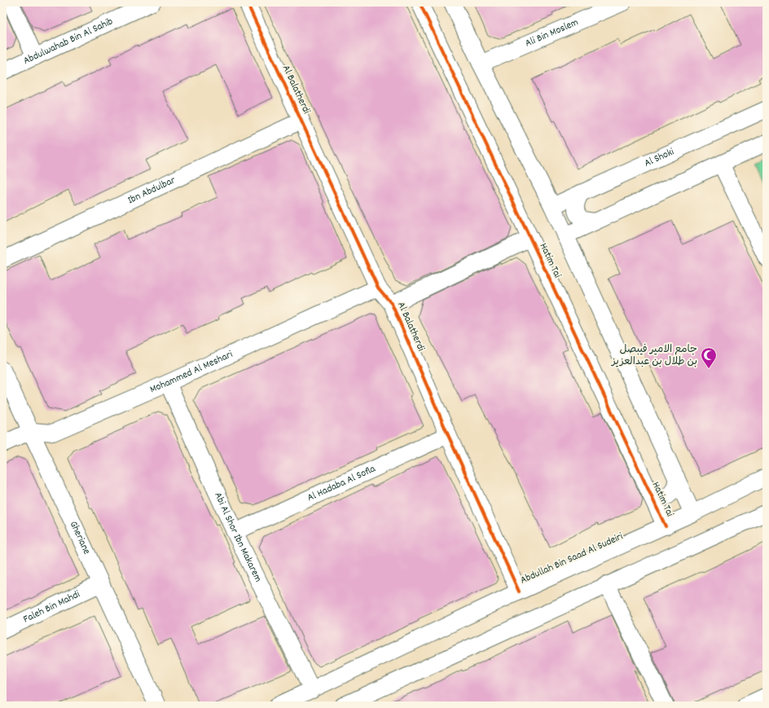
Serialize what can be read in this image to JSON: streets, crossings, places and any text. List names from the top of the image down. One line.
{"streets":{"street":["Ali Bin Moslem","Abdulwahab Bin Al Sahib","Al Balatherdi","Al Shoki","Ibn Abdulbar","Hatim Tai","Mohammed Al Meshari","Al Hadaba Al Sofla","Gheriane","Abi Al Shor Ibn Makarem","Abdullah Bin Saad Al Sudeiri","Faleh Bin Mahdi"]},"crossings":[["Ali Bin Moslem","Hatim Tai"],["Al Balatherdi","Ibn Abdulbar"],["Al Balatherdi","Mohammed Al Meshari"],["Al Balatherdi","Al Hadaba Al Sofla"],["Al Balatherdi","Abdullah Bin Saad Al Sudeiri"],["Al Shoki","Hatim Tai"],["Hatim Tai","Abdullah Bin Saad Al Sudeiri"],["Mohammed Al Meshari","Gheriane"],["Mohammed Al Meshari","Abi Al Shor Ibn Makarem"],["Al Hadaba Al Sofla","Abi Al Shor Ibn Makarem"],["Gheriane","Faleh Bin Mahdi"],["Abi Al Shor Ibn Makarem","Abdullah Bin Saad Al Sudeiri"]],"places":{"mosque":["جامع الامير فيبصل بن طلال بن عبدالعزيز"]}}
